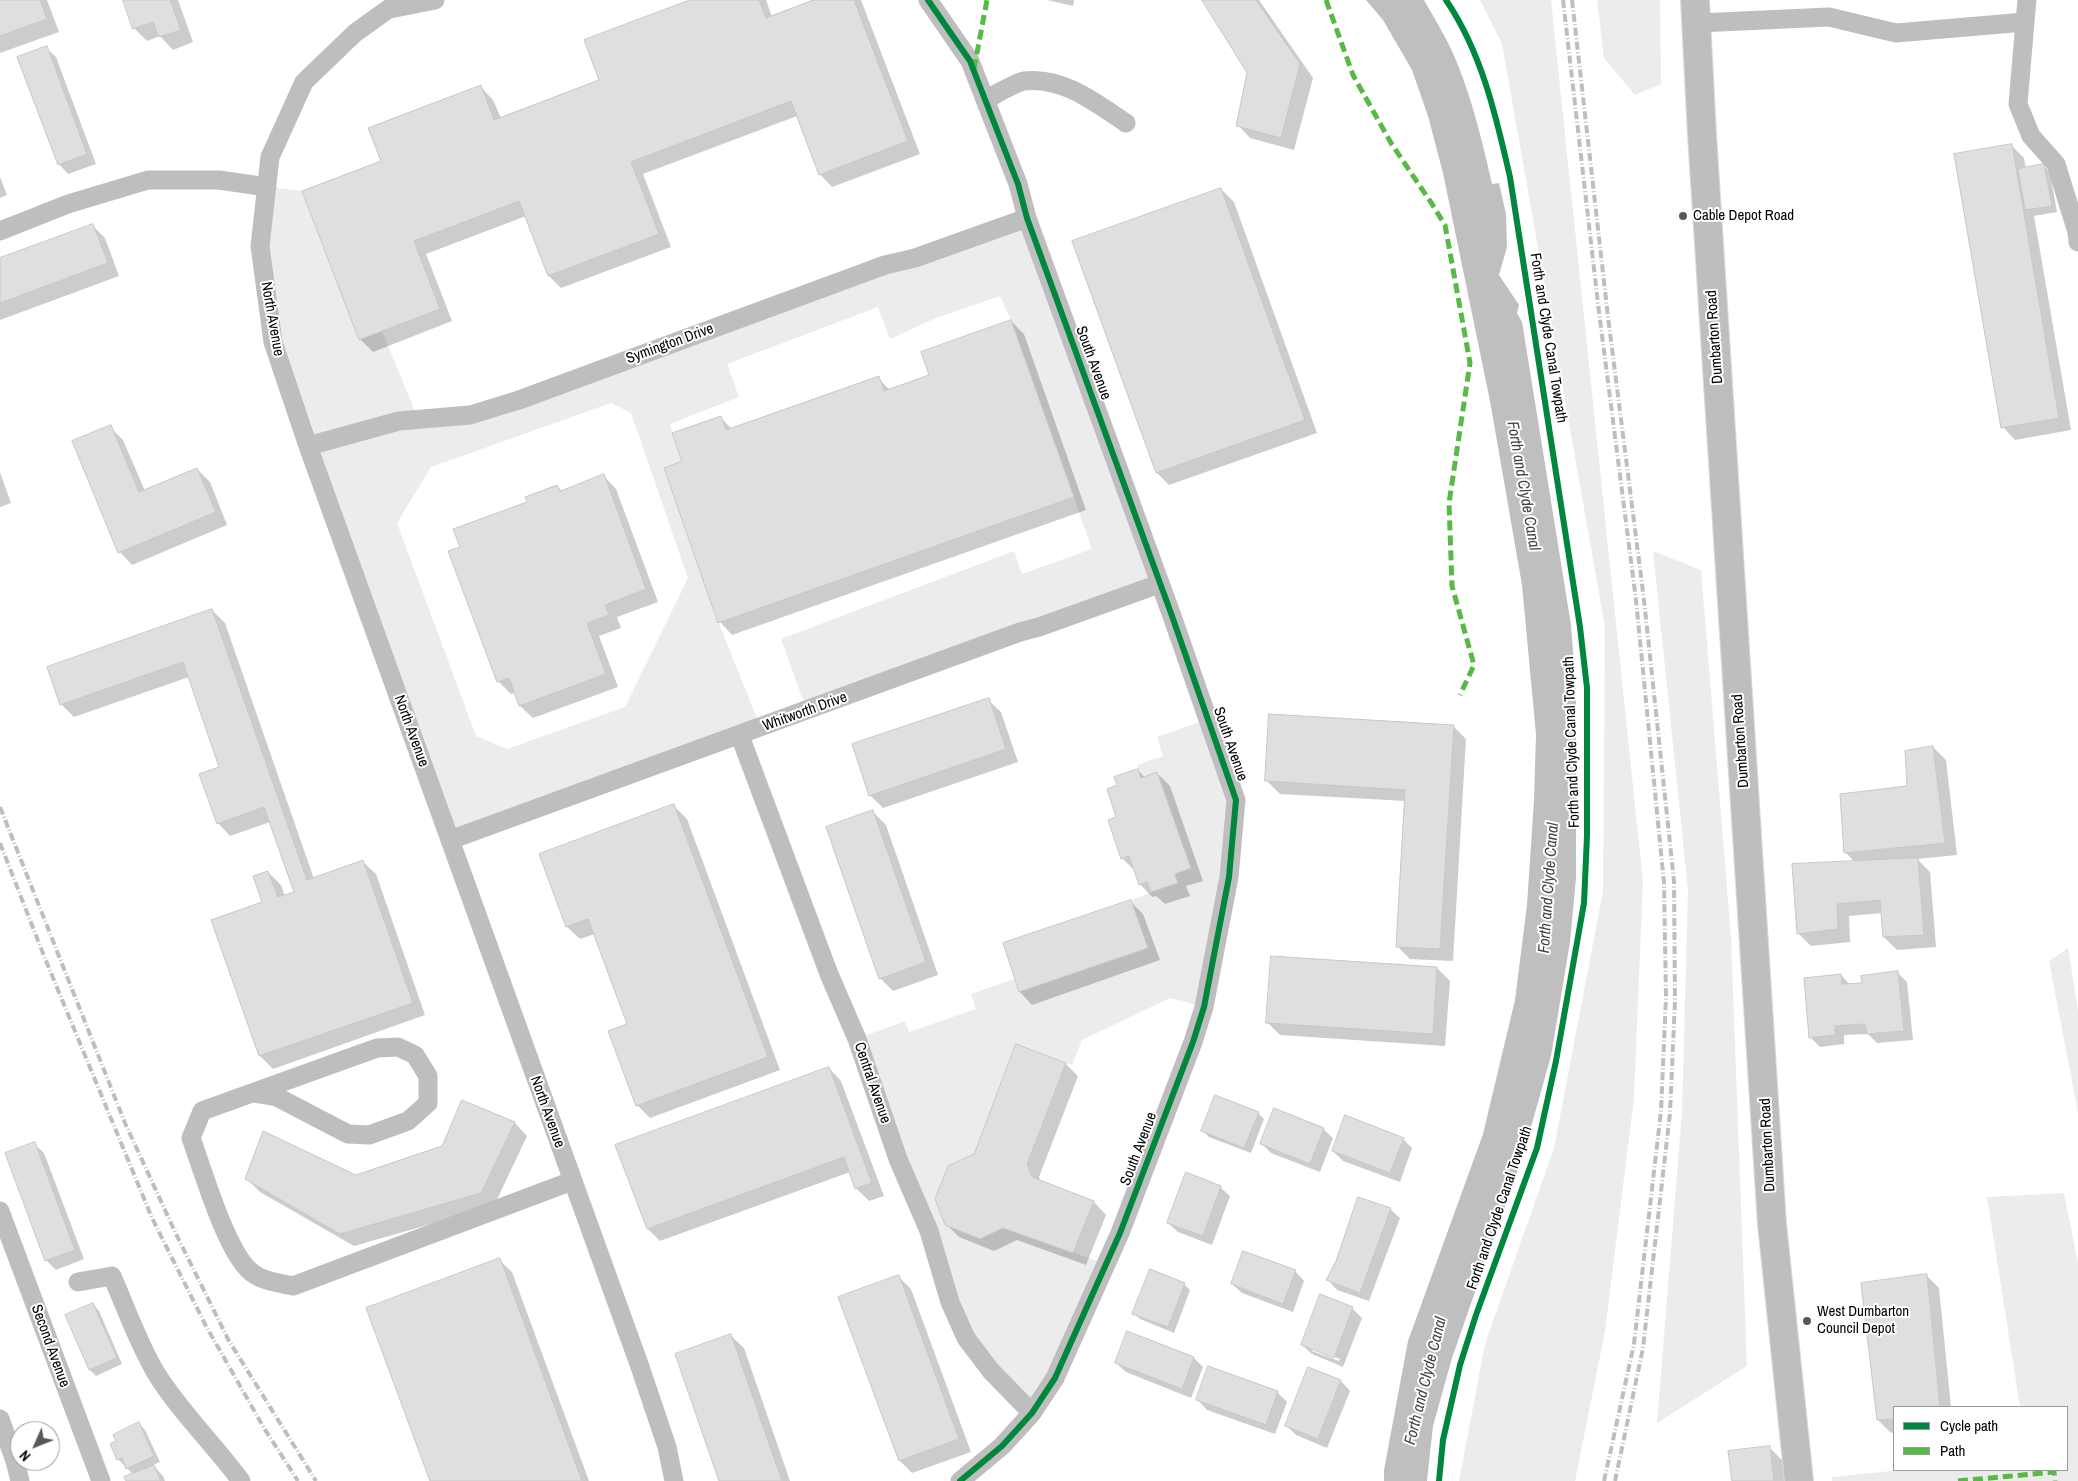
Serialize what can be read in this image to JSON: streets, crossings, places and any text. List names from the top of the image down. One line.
{"streets":{"main road":["Dumbarton Road"],"street":["North Avenue","Symington Drive","South Avenue","Whitworth Drive","Central Avenue","Second Avenue"],"cycle path":["Forth and Clyde Canal Towpath"]},"crossings":[["North Avenue","Symington Drive"],["North Avenue","Whitworth Drive"],["Symington Drive","South Avenue"],["South Avenue","Whitworth Drive"],["South Avenue","Central Avenue"],["Whitworth Drive","Central Avenue"]],"water":["Forth and Clyde Canal"],"places":["Cable Depot Road","West Dumbarton Council Depot"],"legend":["Cycle path","Path"],"north":"bottom left"}
